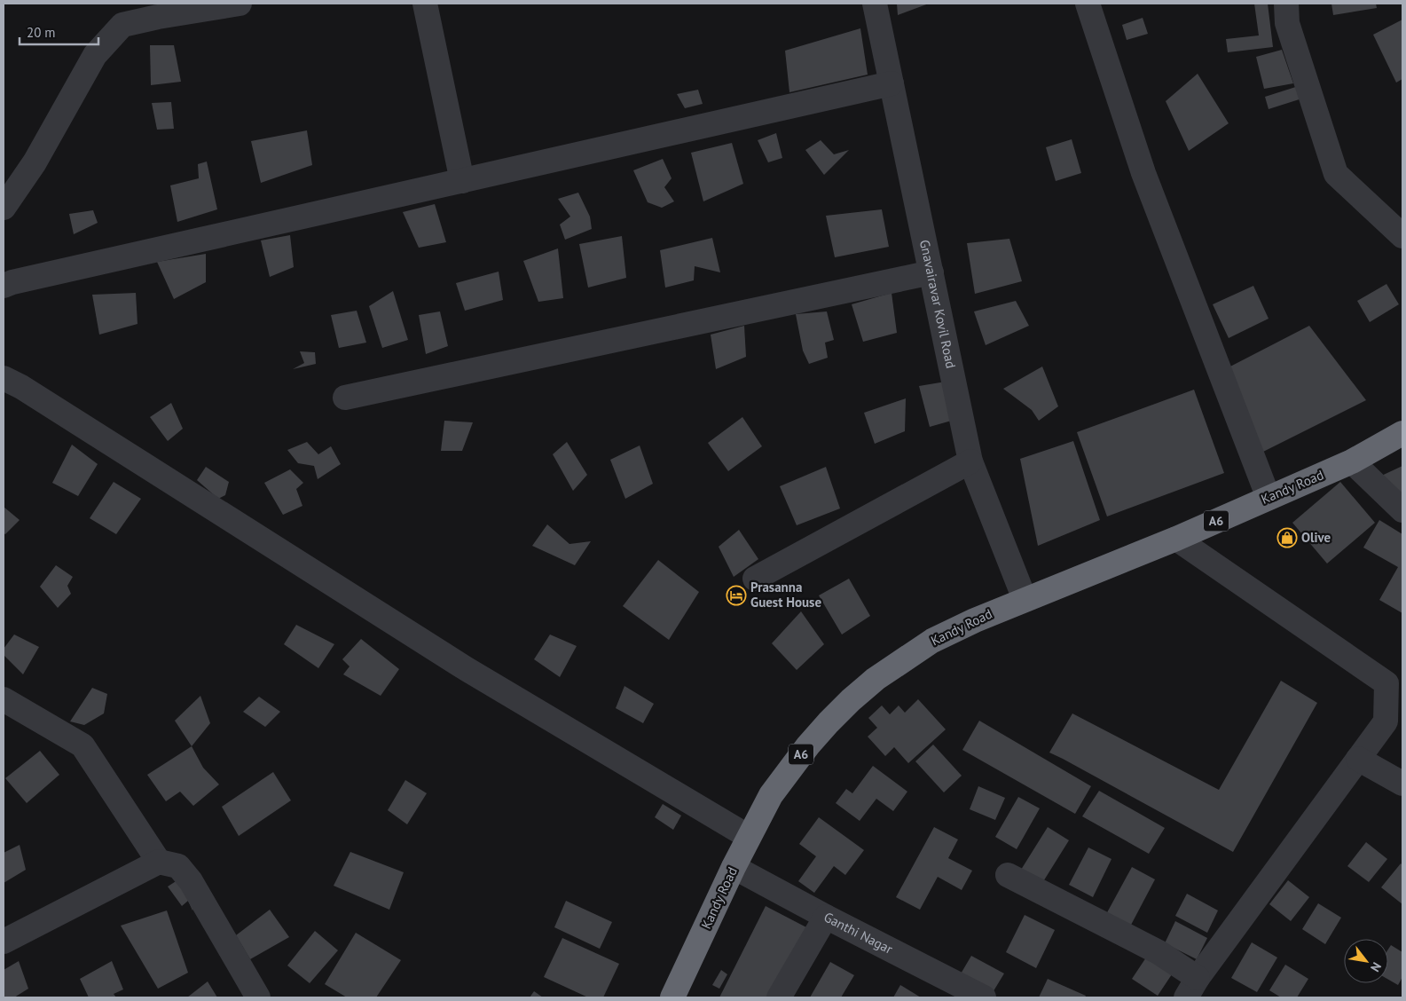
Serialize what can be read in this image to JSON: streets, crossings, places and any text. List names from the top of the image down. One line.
{"streets":{"highway":["Kandy Road","A6"],"street":["Gnavairavar Kovil Road","Ganthi Nagar"]},"crossings":[["Gnavairavar Kovil Road","Kandy Road"],["Kandy Road","Ganthi Nagar"]],"places":{"shop":["Olive"],"hotel":["Prasanna Guest House"]},"scale_bar":"20 m","north":"bottom right"}
